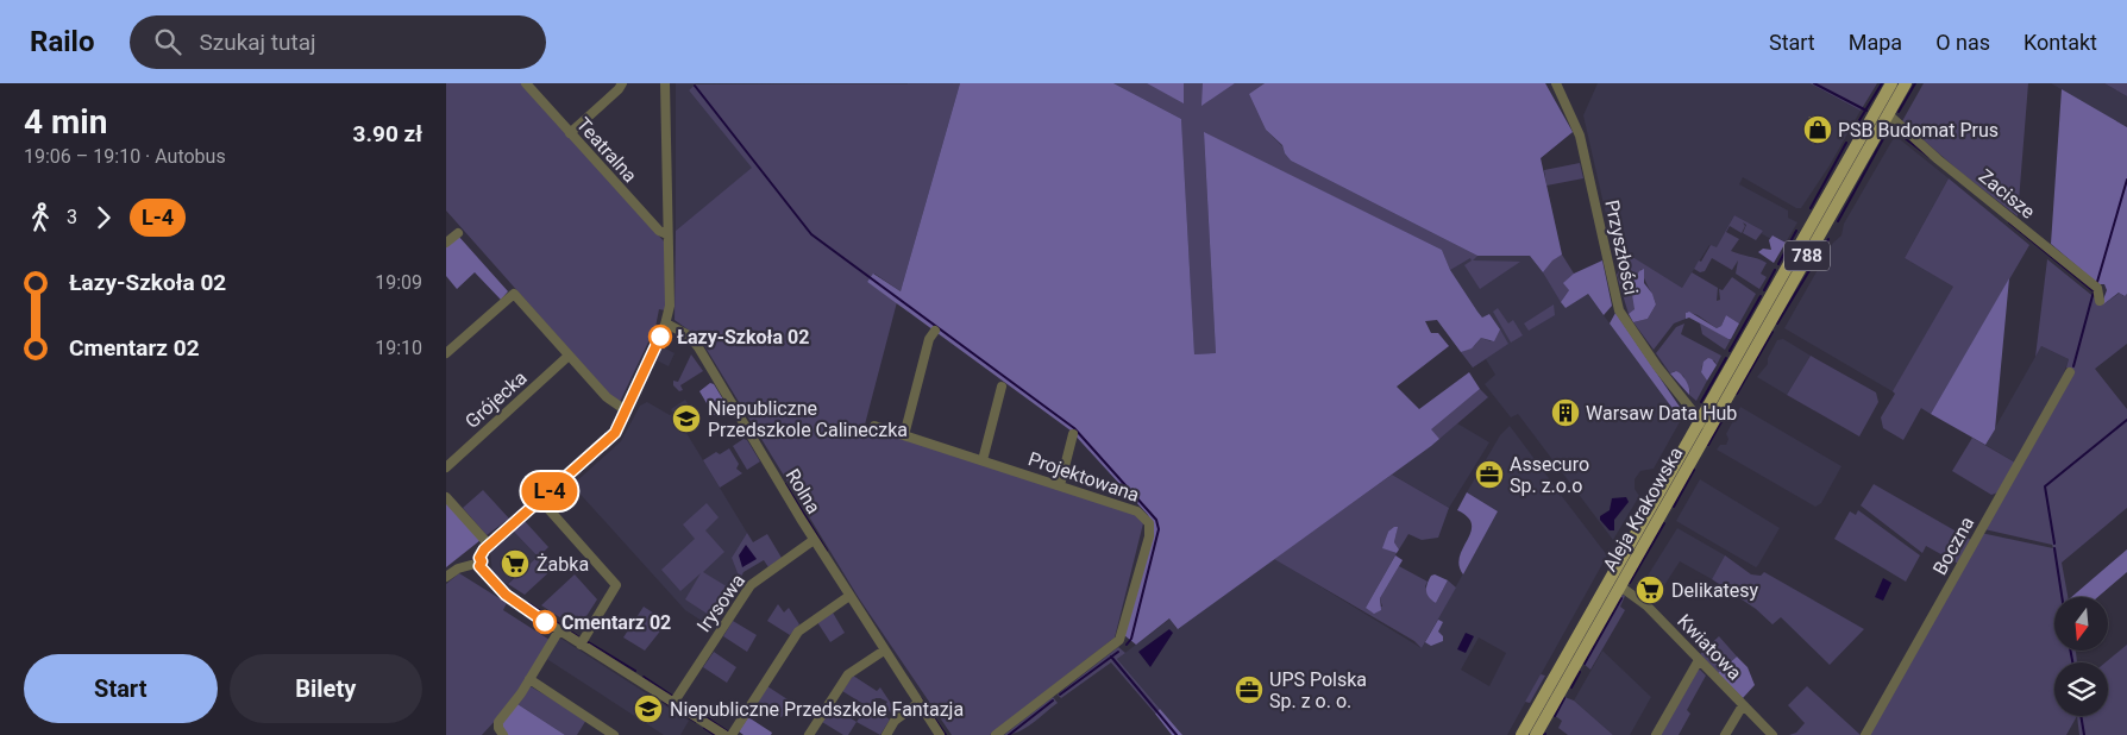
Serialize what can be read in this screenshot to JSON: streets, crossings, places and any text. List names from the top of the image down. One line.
{"streets":{"main road":["788","Aleja Krakowska"],"street":["Teatralna","Zacisze","Przyszłości","Grójecka","Projektowana","Rolna","Boczna","Irysowa","Kwiatowa"]},"crossings":[["Zacisze","Aleja Krakowska"],["Przyszłości","Aleja Krakowska"],["Rolna","Irysowa"],["Aleja Krakowska","Kwiatowa"]],"places":{"shop":["PSB Budomat Prus"],"other":["Łazy-Szkoła 02","Cmentarz 02"],"building":["Warsaw Data Hub"],"school or university":["Niepubliczne Przedszkole Calineczka","Niepubliczne Przedszkole Fantazja"],"office":["Assecuro Sp. z.o.o","UPS Polska Sp. z o. o."],"supermarket":["Żabka","Delikatesy"]},"lines":["bus line L-4"],"north":"bottom","page":{"header":"Railo","search":"Szukaj tutaj","nav":["Start","Mapa","O nas","Kontakt"],"heading":["4 min","19:06 – 19:10 · Autobus","3.90 zł"],"on_map":"L-4","legs":["3","L-4"],"list":[{"name":"Łazy-Szkoła 02","value":"19:09"},{"name":"Cmentarz 02","value":"19:10"}],"buttons":["Start","Bilety"]}}
